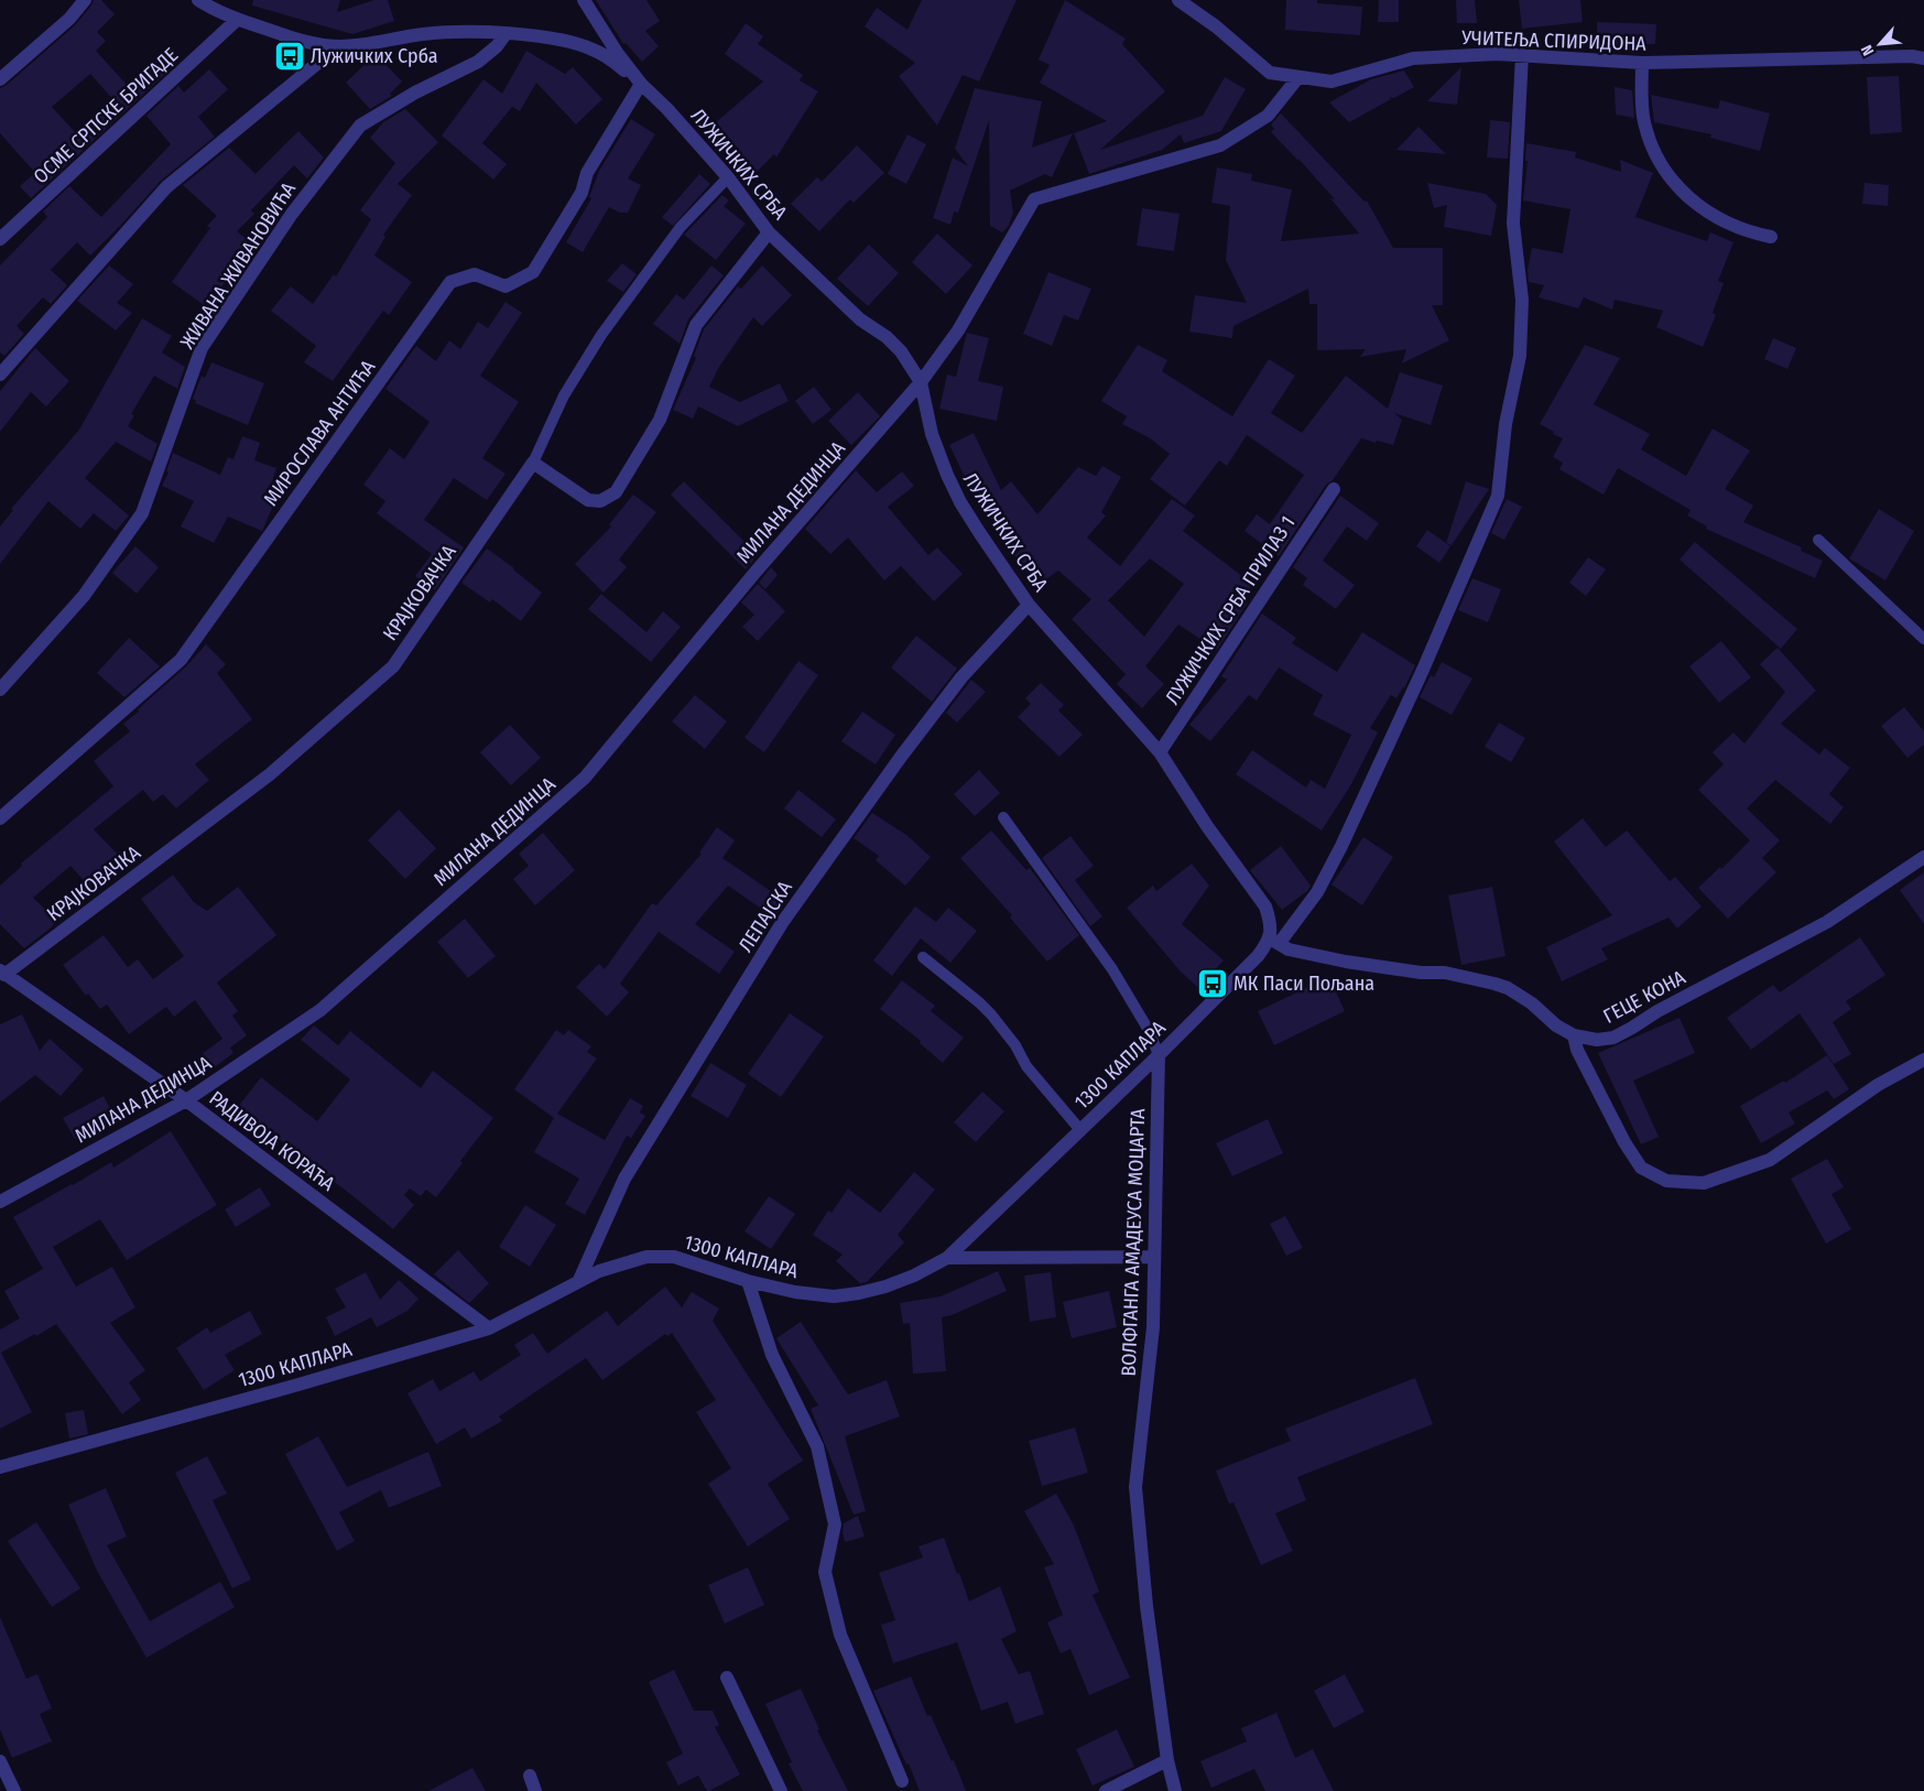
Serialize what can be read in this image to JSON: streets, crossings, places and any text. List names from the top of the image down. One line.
{"streets":{"street":["УЧИТЕЉА СПИРИДОНА","ОСМЕ СРПСКЕ БРИГАДЕ","ЛУЖИЧКИХ СРБА","ЖИВАНА ЖИВАНОВИЋА","МИРОСЛАВА АНТИЋА","МИЛАНА ДЕДИНЦА","КРАЈКОВАЧКА","ЛУЖИЧКИХ СРБА ПРИЛАЗ 1","ЛЕПАЈСКА","ГЕЦЕ КОНА","1300 КАПЛАРА","РАДИВОЈА КОРАЋА","ВОЛФГАНГА АМАДЕУСА МОЦАРТА"]},"crossings":[["УЧИТЕЉА СПИРИДОНА","МИЛАНА ДЕДИНЦА"],["УЧИТЕЉА СПИРИДОНА","1300 КАПЛАРА"],["ЛУЖИЧКИХ СРБА","МИРОСЛАВА АНТИЋА"],["ЛУЖИЧКИХ СРБА","МИЛАНА ДЕДИНЦА"],["ЛУЖИЧКИХ СРБА","ЛУЖИЧКИХ СРБА ПРИЛАЗ 1"],["ЛУЖИЧКИХ СРБА","ЛЕПАЈСКА"],["ЛУЖИЧКИХ СРБА","ГЕЦЕ КОНА"],["ЛУЖИЧКИХ СРБА","1300 КАПЛАРА"],["МИЛАНА ДЕДИНЦА","РАДИВОЈА КОРАЋА"],["КРАЈКОВАЧКА","РАДИВОЈА КОРАЋА"],["ЛЕПАЈСКА","1300 КАПЛАРА"],["ГЕЦЕ КОНА","1300 КАПЛАРА"],["1300 КАПЛАРА","РАДИВОЈА КОРАЋА"],["1300 КАПЛАРА","ВОЛФГАНГА АМАДЕУСА МОЦАРТА"]],"places":{"bus stop":["Лужичких Срба","МК Паси Пољана"]},"north":"bottom left"}
